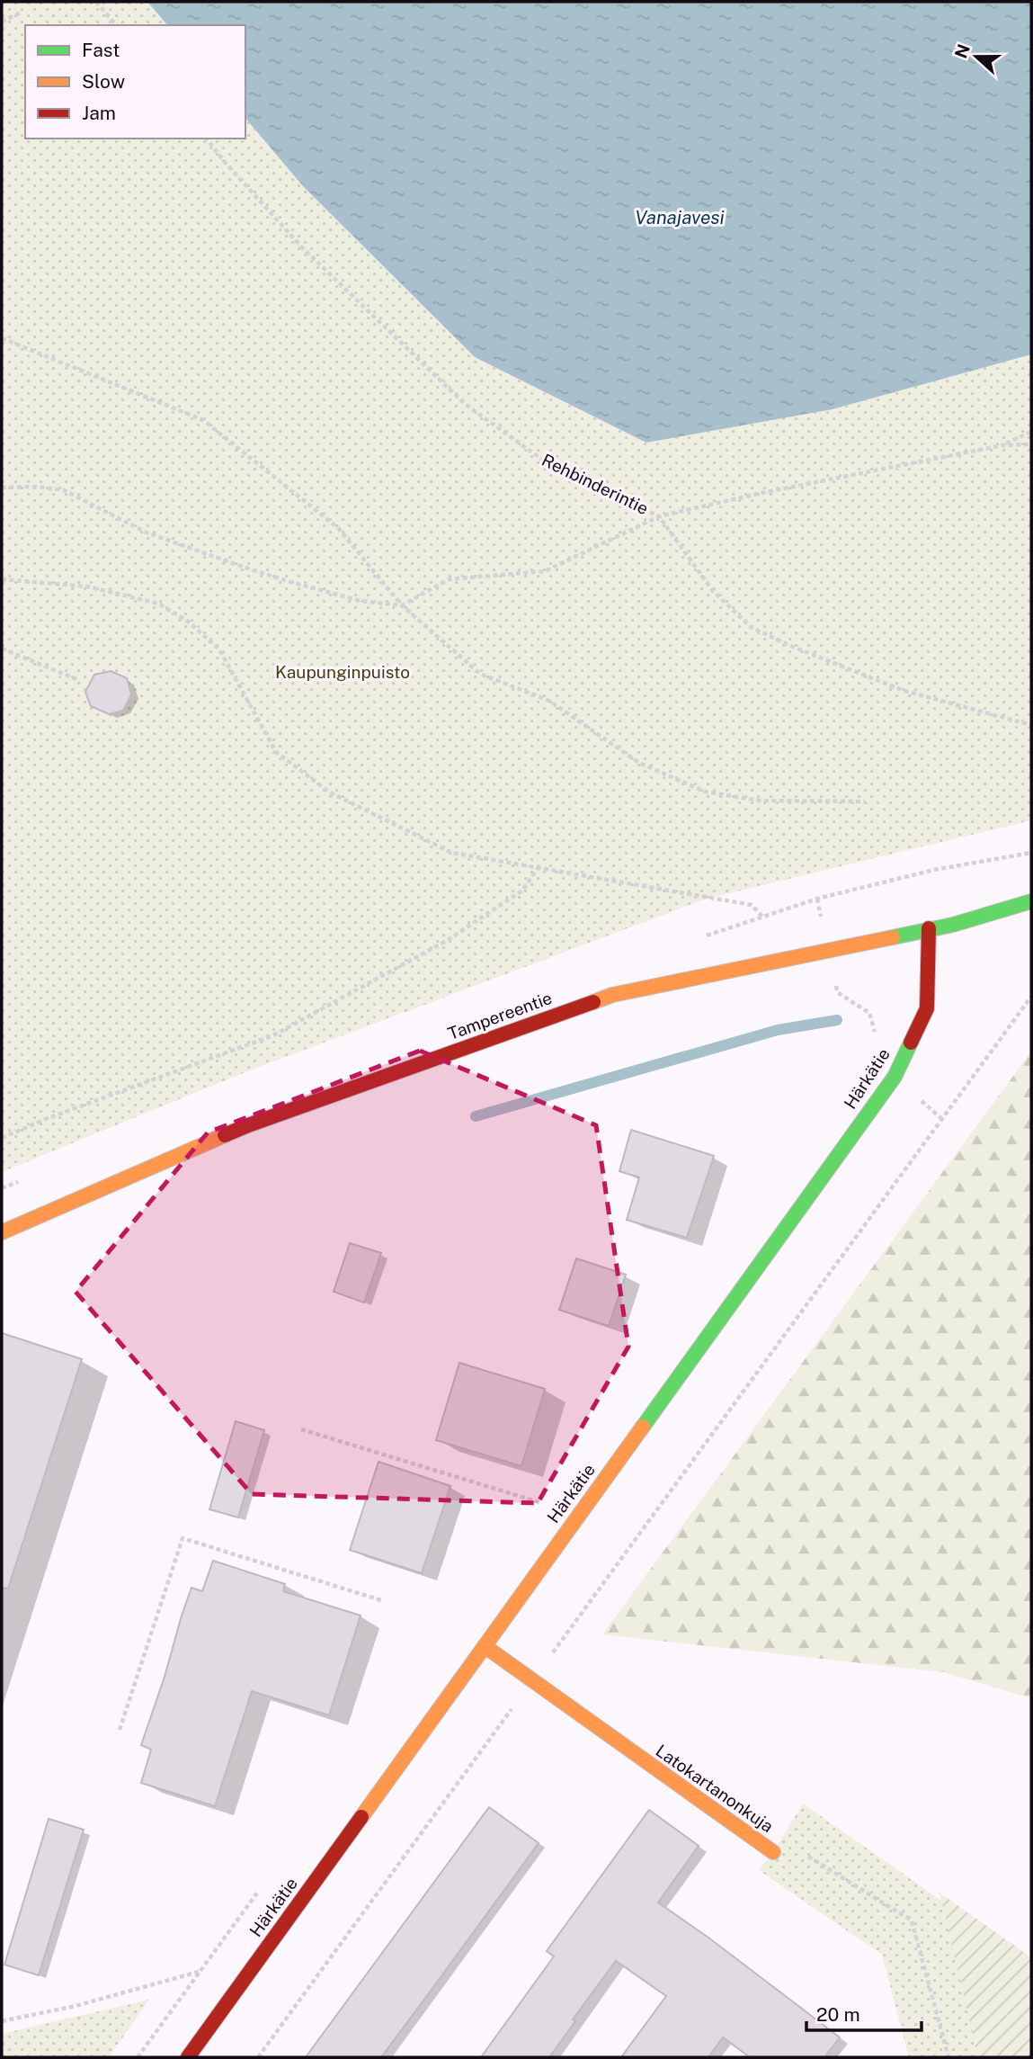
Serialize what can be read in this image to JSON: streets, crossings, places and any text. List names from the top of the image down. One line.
{"streets":{"main road":["Tampereentie","Härkätie","Latokartanonkuja"],"path":["Rehbinderintie"]},"crossings":[["Tampereentie","Härkätie"],["Härkätie","Latokartanonkuja"]],"water":["Vanajavesi"],"parks":["Kaupunginpuisto"],"legend":["Fast","Slow","Jam"],"scale_bar":"20 m","north":"left"}
